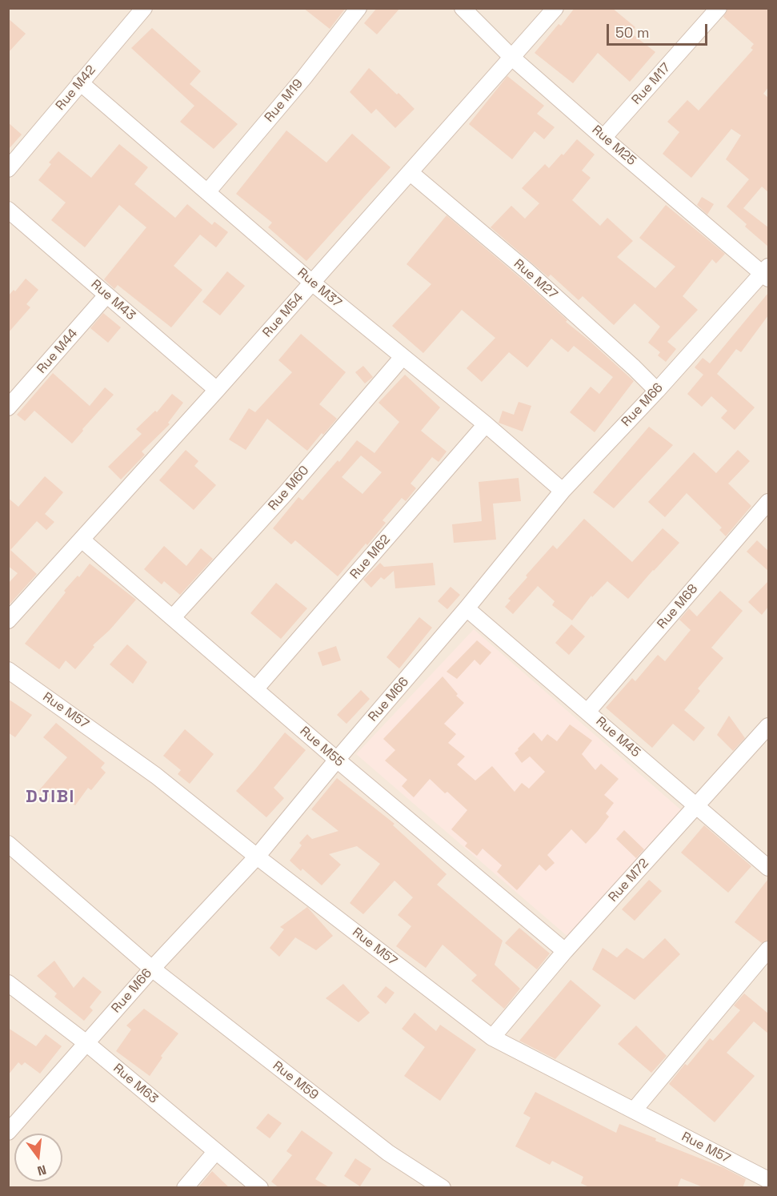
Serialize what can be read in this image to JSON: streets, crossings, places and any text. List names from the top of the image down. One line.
{"streets":{"street":["Rue M17","Rue M42","Rue M19","Rue M25","Rue M27","Rue M37","Rue M43","Rue M54","Rue M44","Rue M66","Rue M60","Rue M62","Rue M68","Rue M57","Rue M45","Rue M55","Rue M72","Rue M59","Rue M63"]},"crossings":[["Rue M17","Rue M25"],["Rue M42","Rue M37"],["Rue M19","Rue M37"],["Rue M25","Rue M54"],["Rue M25","Rue M66"],["Rue M27","Rue M54"],["Rue M27","Rue M66"],["Rue M37","Rue M54"],["Rue M37","Rue M66"],["Rue M37","Rue M60"],["Rue M37","Rue M62"],["Rue M43","Rue M54"],["Rue M43","Rue M44"],["Rue M54","Rue M55"],["Rue M66","Rue M57"],["Rue M66","Rue M45"],["Rue M66","Rue M55"],["Rue M66","Rue M59"],["Rue M66","Rue M63"],["Rue M60","Rue M55"],["Rue M62","Rue M55"],["Rue M68","Rue M45"],["Rue M57","Rue M72"],["Rue M45","Rue M72"],["Rue M55","Rue M72"]],"districts":["DJIBI"],"scale_bar":"50 m","north":"bottom"}
